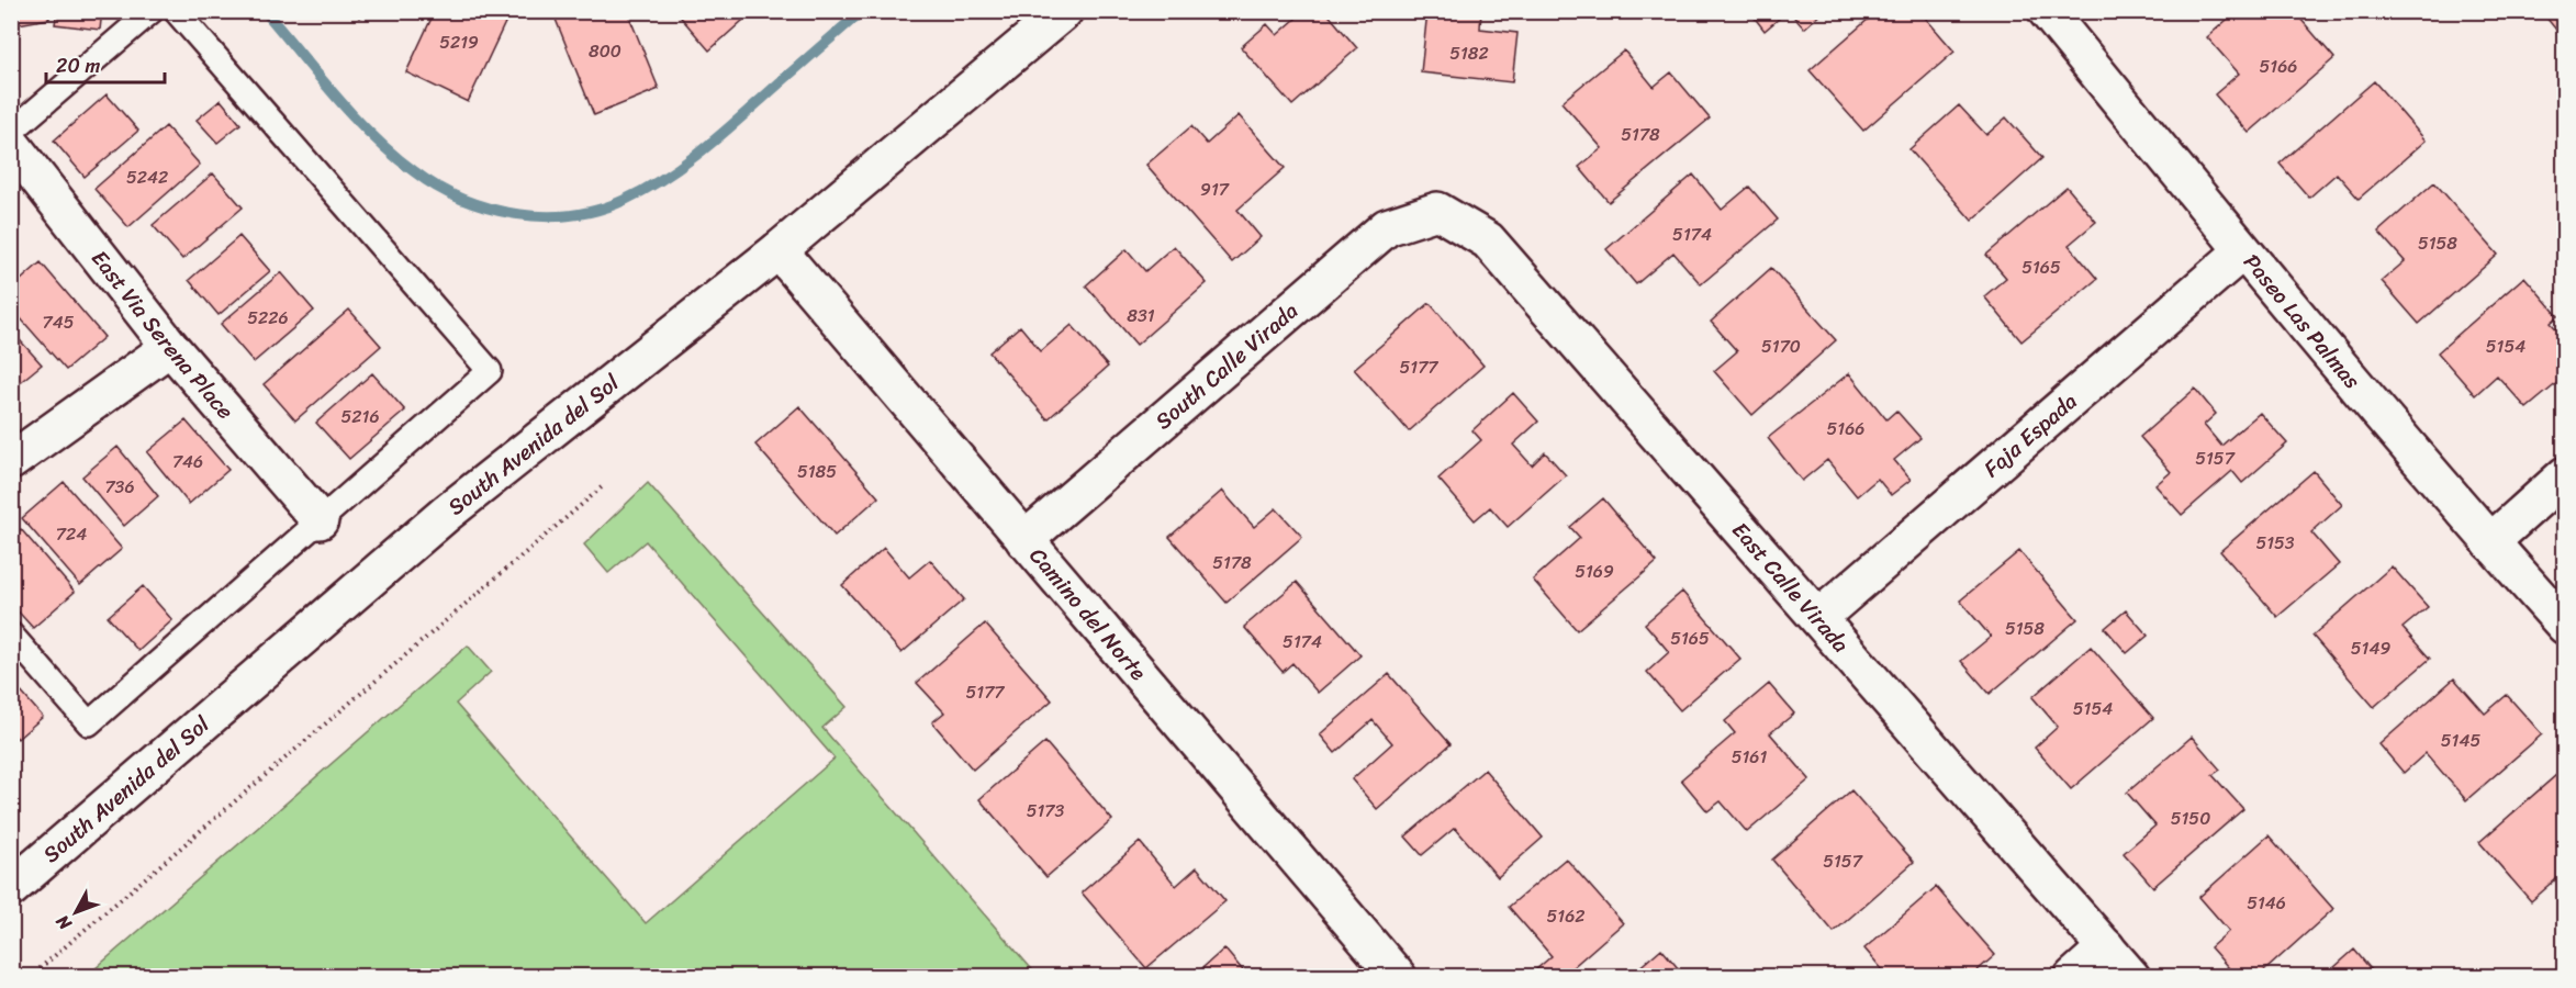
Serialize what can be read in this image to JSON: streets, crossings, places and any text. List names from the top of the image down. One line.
{"streets":{"street":["Paseo Las Palmas","East Via Serena Place","South Calle Virada","Faja Espada","South Avenida del Sol","East Calle Virada","Camino del Norte"]},"crossings":[["Paseo Las Palmas","Faja Espada"],["South Calle Virada","East Calle Virada"],["South Calle Virada","Camino del Norte"],["Faja Espada","East Calle Virada"],["South Avenida del Sol","Camino del Norte"]],"house_numbers":["5219","800","5182","5166","5178","5242","917","5174","5158","5165","831","5226","745","5170","5154","5177","5216","5166","5157","746","5185","736","724","5153","5178","5169","5158","5165","5174","5149","5177","5154","5145","5161","5173","5150","5157","5146","5162"],"scale_bar":"20 m","north":"bottom left"}
